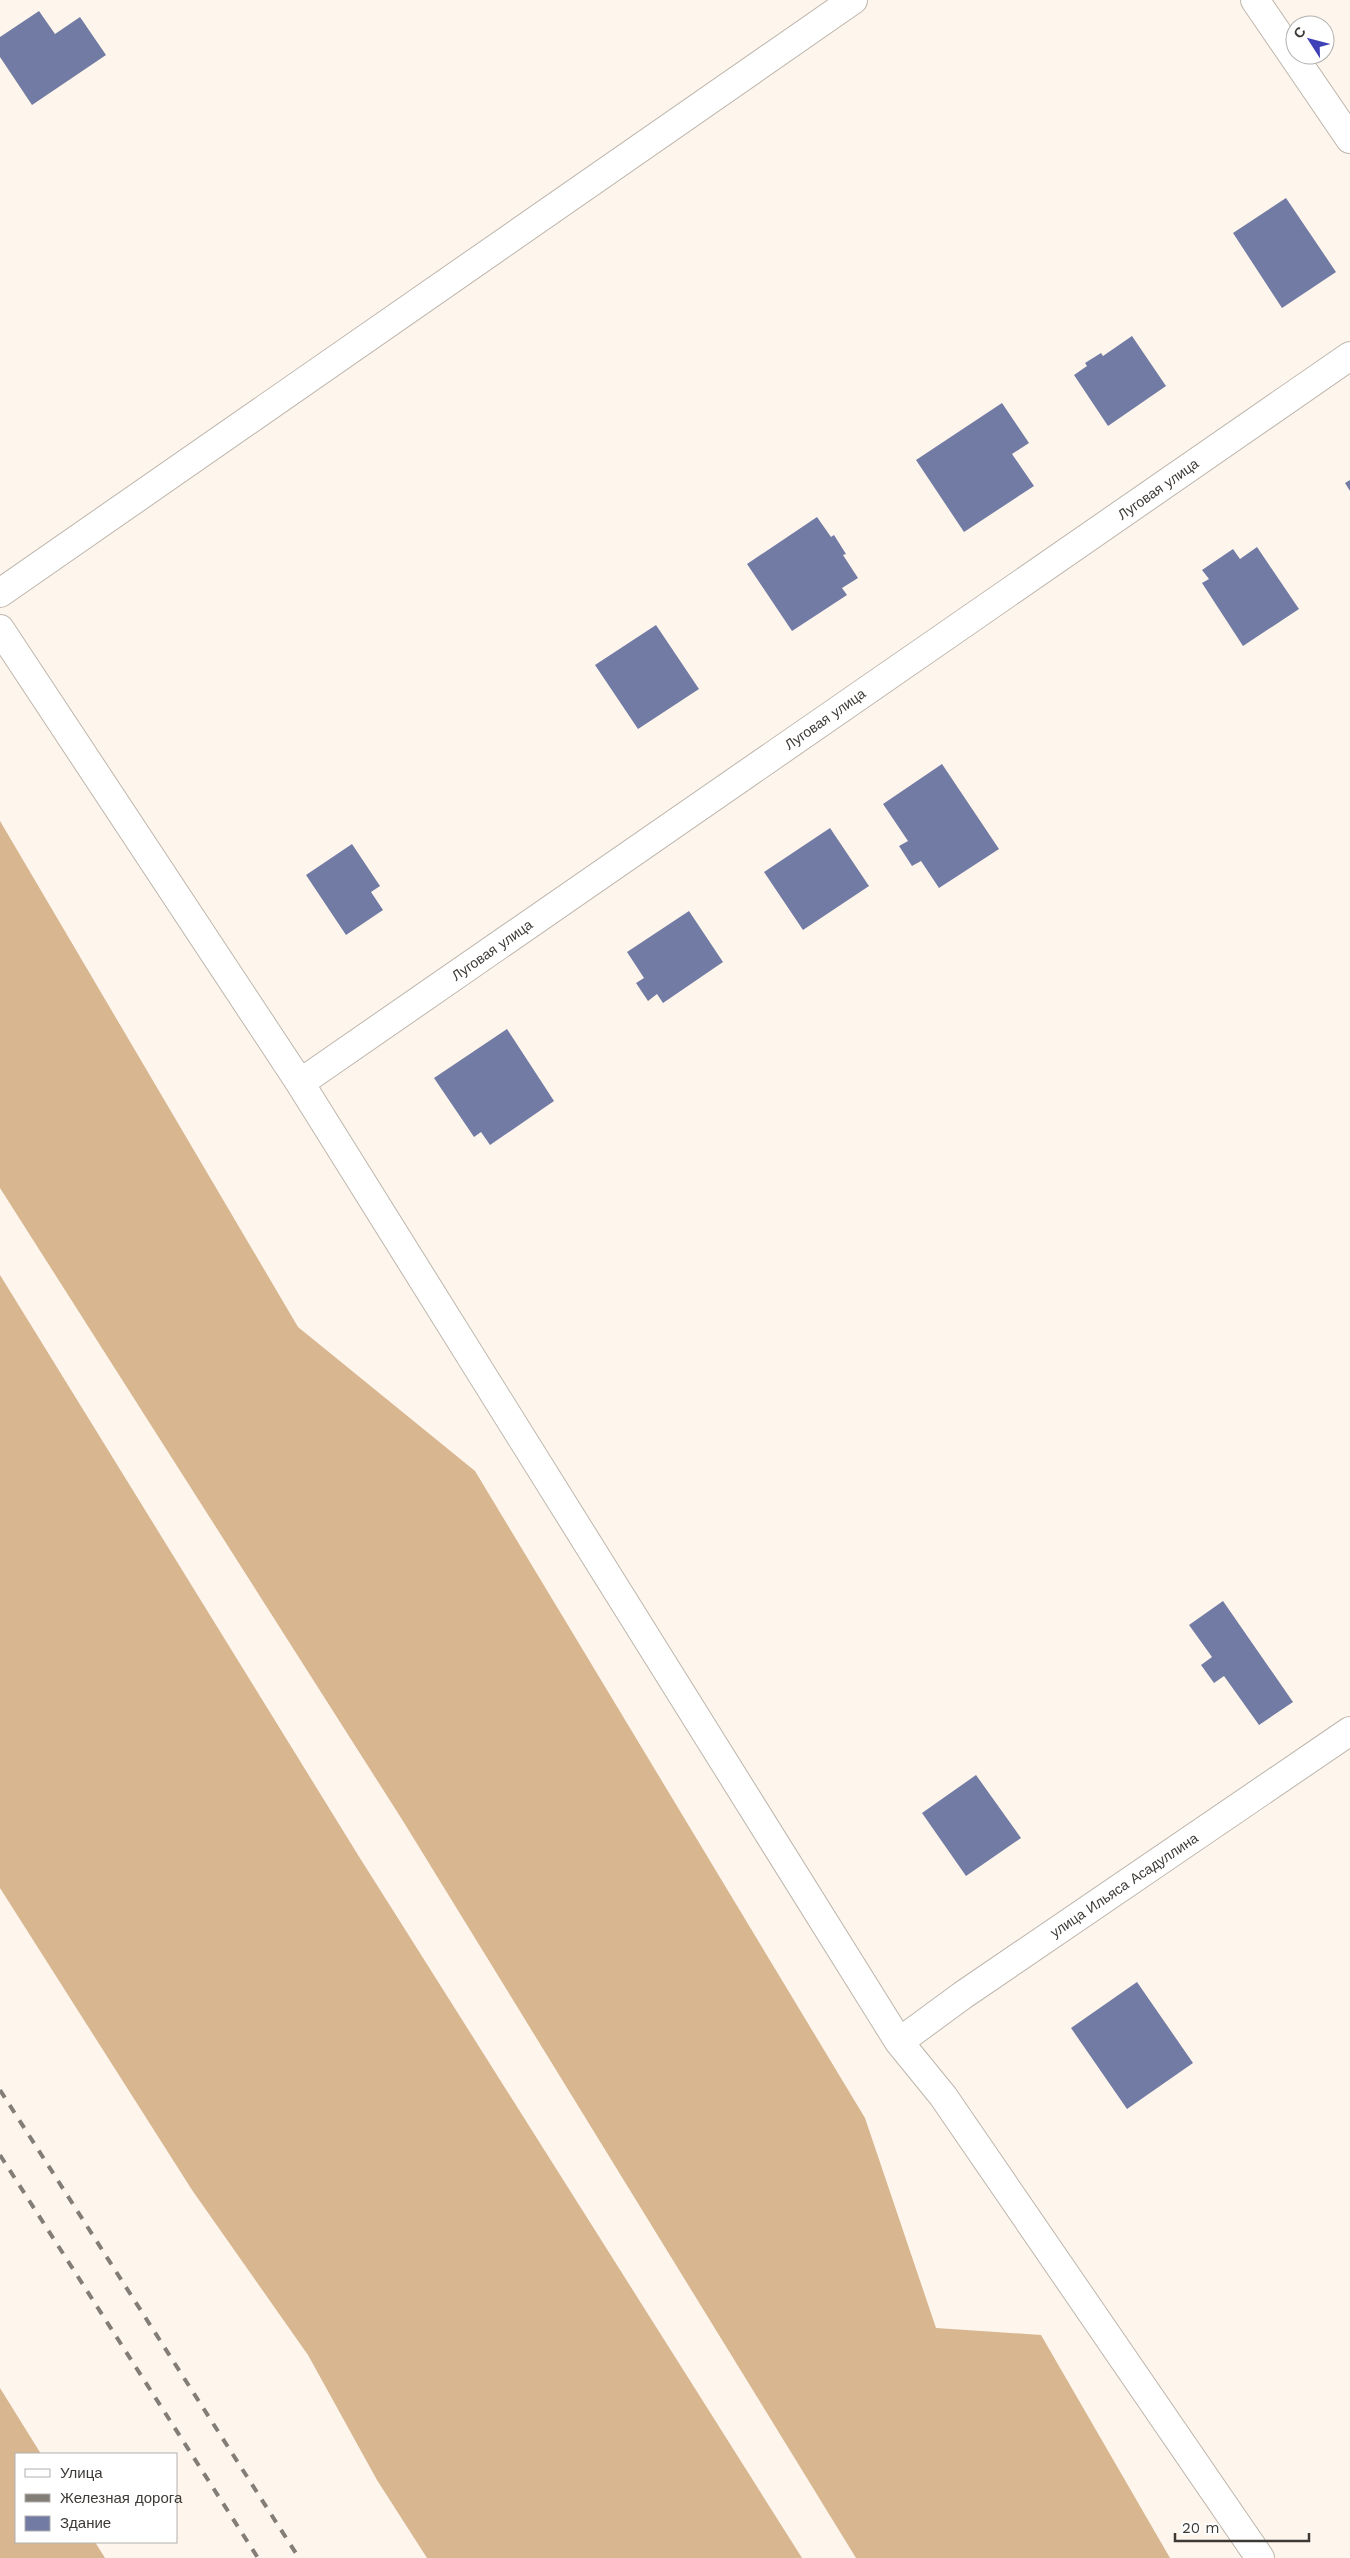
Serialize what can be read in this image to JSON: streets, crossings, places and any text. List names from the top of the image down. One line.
{"streets":{"street":["Луговая улица","улица Ильяса Асадуллина"]},"legend":["Улица","Железная дорога","Здание"],"scale_bar":"20 m","north":"top left"}
